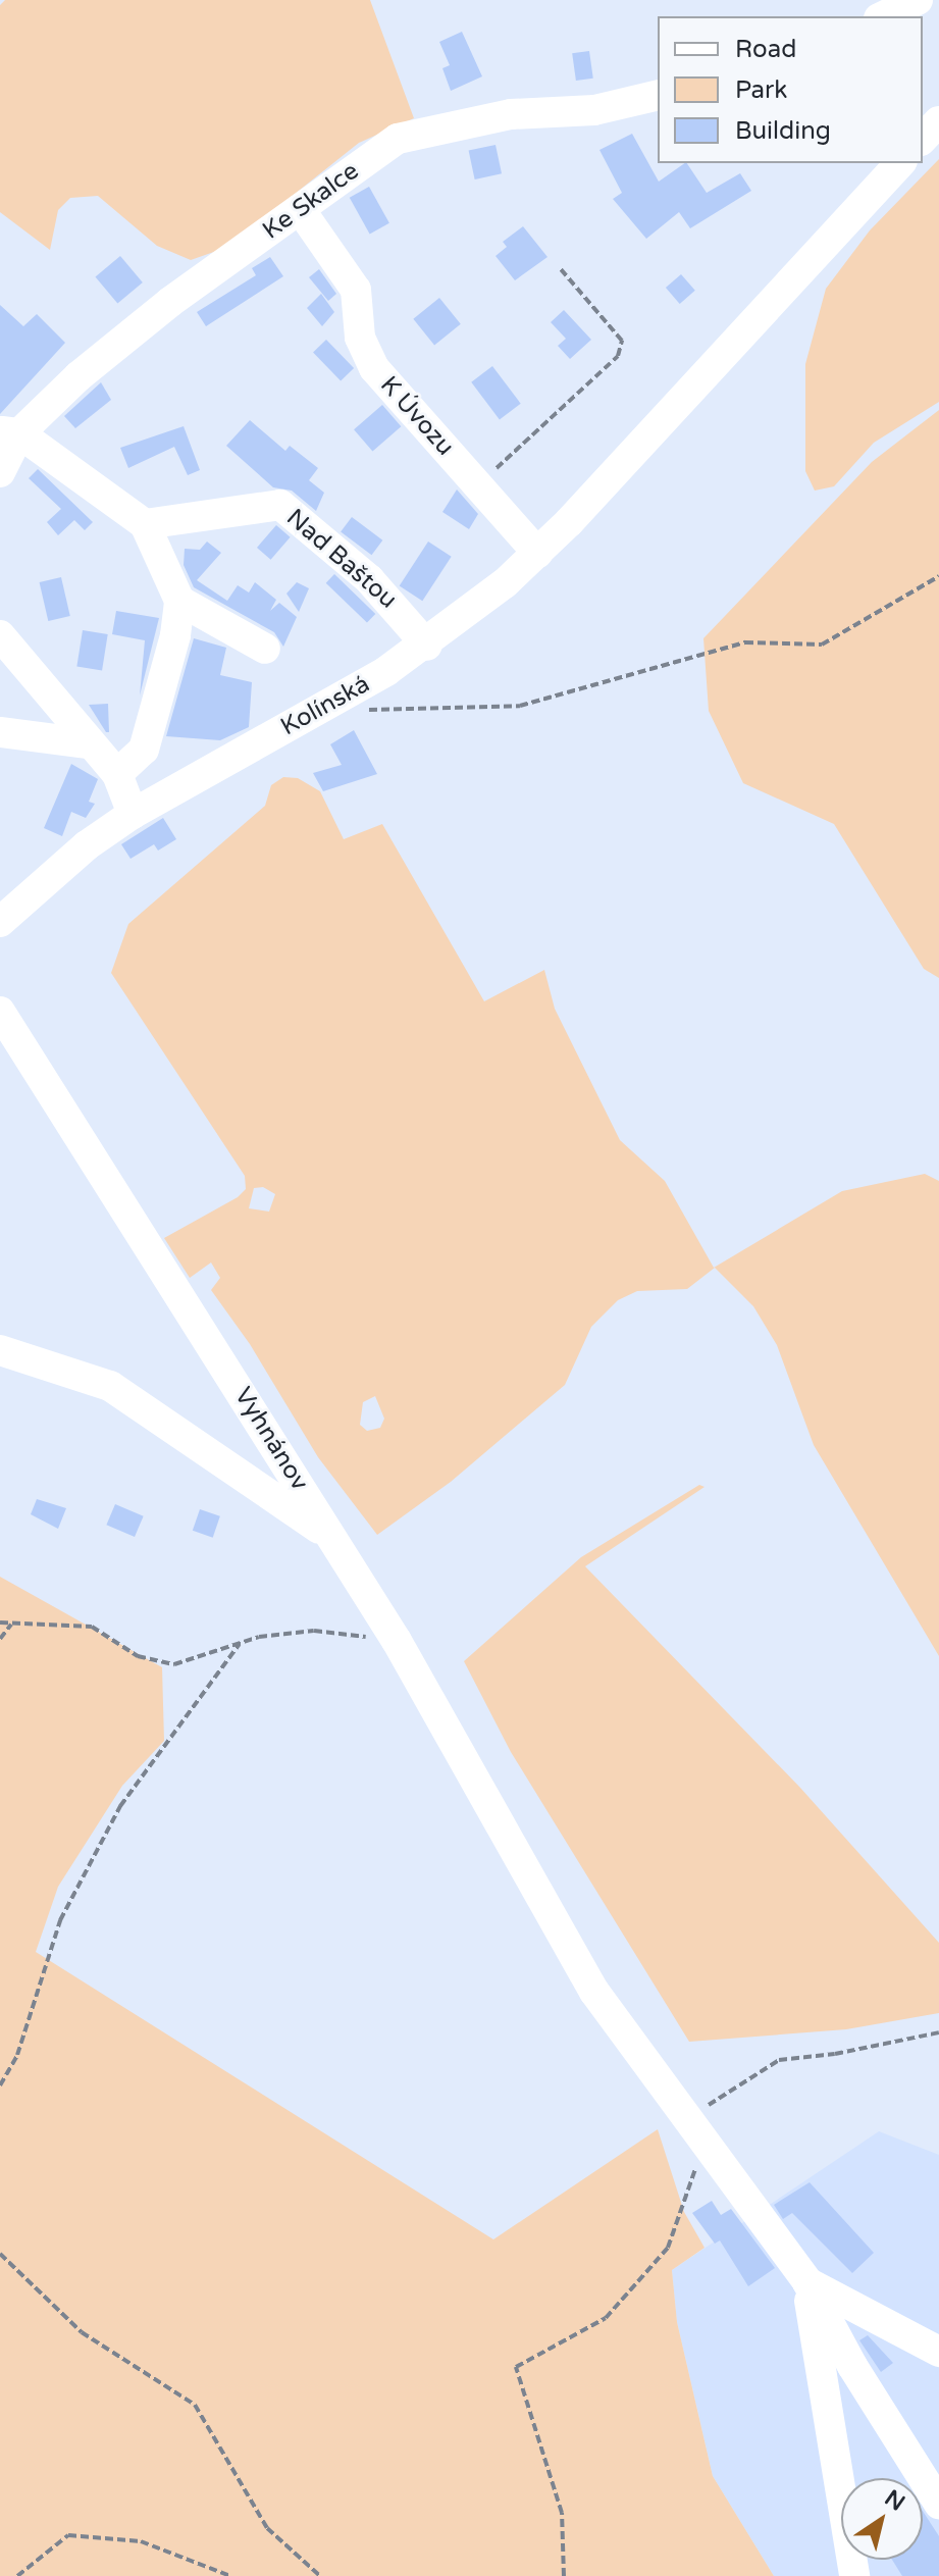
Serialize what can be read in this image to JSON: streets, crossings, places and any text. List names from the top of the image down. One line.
{"streets":{"street":["Ke Skalce","K Úvozu","Nad Baštou","Kolínská","Vyhnánov"]},"crossings":[["Ke Skalce","K Úvozu"],["K Úvozu","Kolínská"],["Nad Baštou","Kolínská"]],"legend":["Road","Park","Building"],"north":"top right"}
